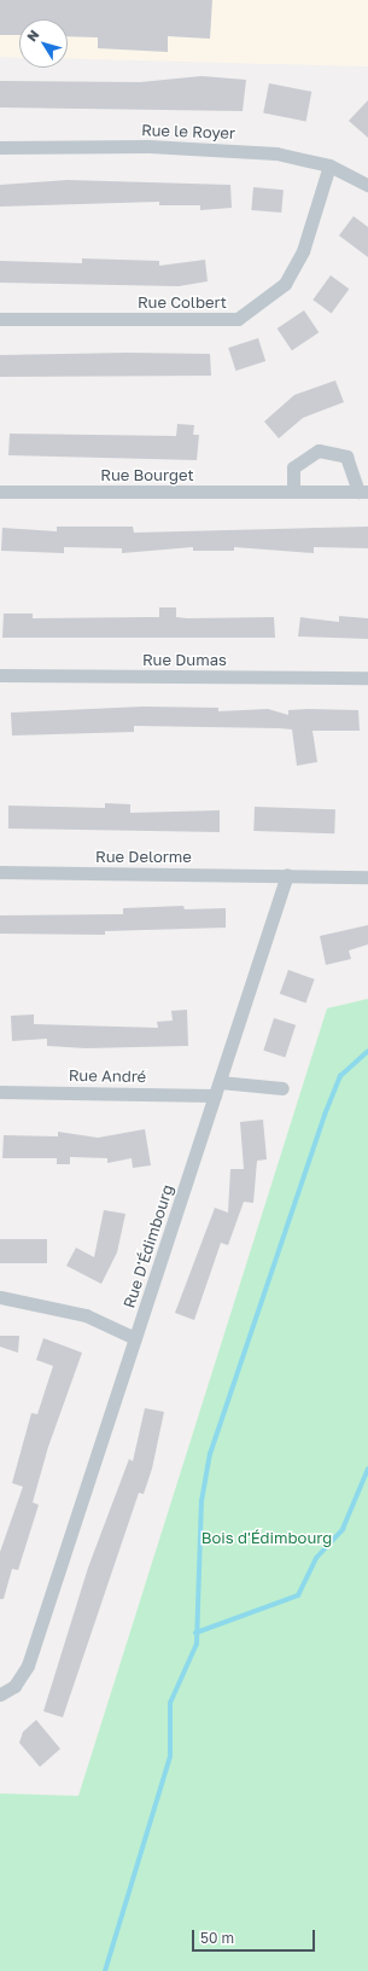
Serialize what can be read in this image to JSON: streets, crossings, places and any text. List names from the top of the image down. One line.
{"streets":{"street":["Rue le Royer","Rue Colbert","Rue Bourget","Rue Dumas","Rue Delorme","Rue André","Rue D'Édimbourg"]},"crossings":[["Rue le Royer","Rue Colbert"],["Rue Delorme","Rue D'Édimbourg"],["Rue André","Rue D'Édimbourg"]],"parks":["Bois d'Édimbourg"],"scale_bar":"50 m","north":"top left"}
